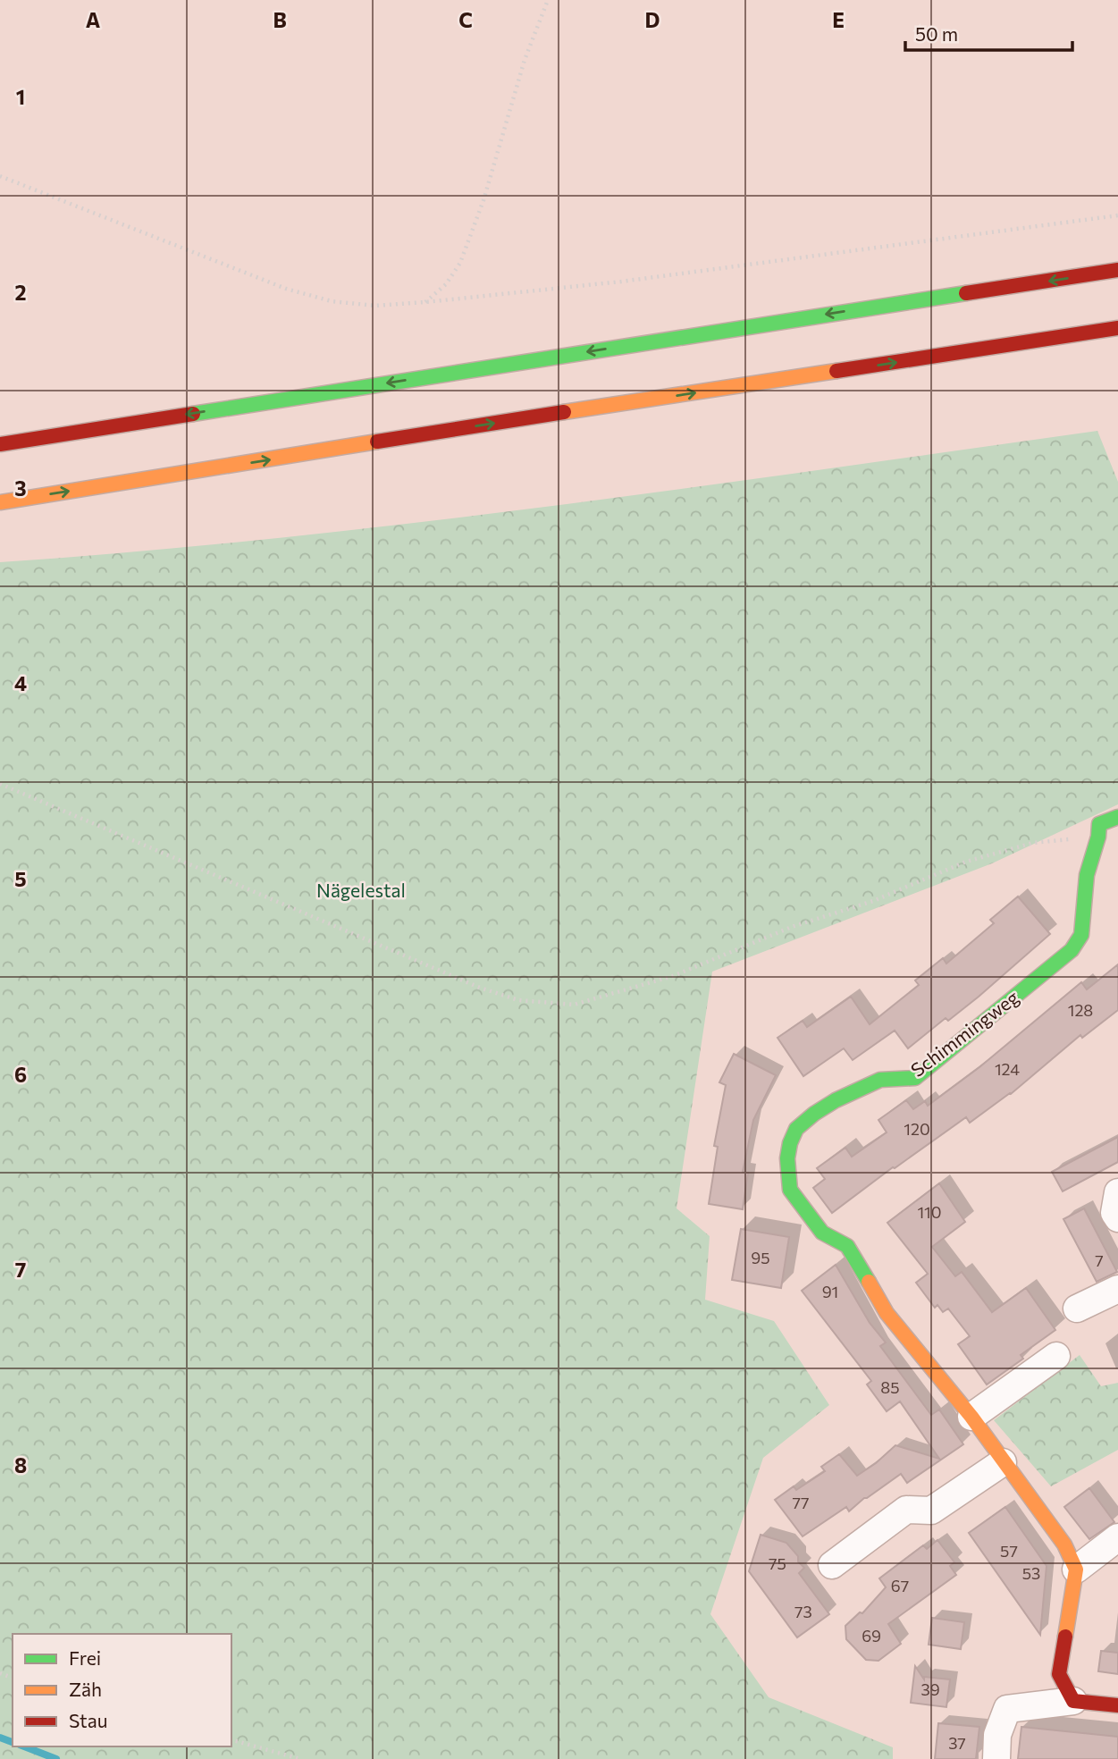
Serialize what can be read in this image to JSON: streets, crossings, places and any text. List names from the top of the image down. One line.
{"streets":{"main road":["Schimmingweg"]},"parks":["Nägelestal"],"house_numbers":["128","124","120","110","95","7","91","85","77","57","75","53","67","73","69","39","37"],"legend":["Frei","Zäh","Stau"],"scale_bar":"50 m","grid":{"columns":["A","B","C","D","E"],"rows":["1","2","3","4","5","6","7","8"]}}
